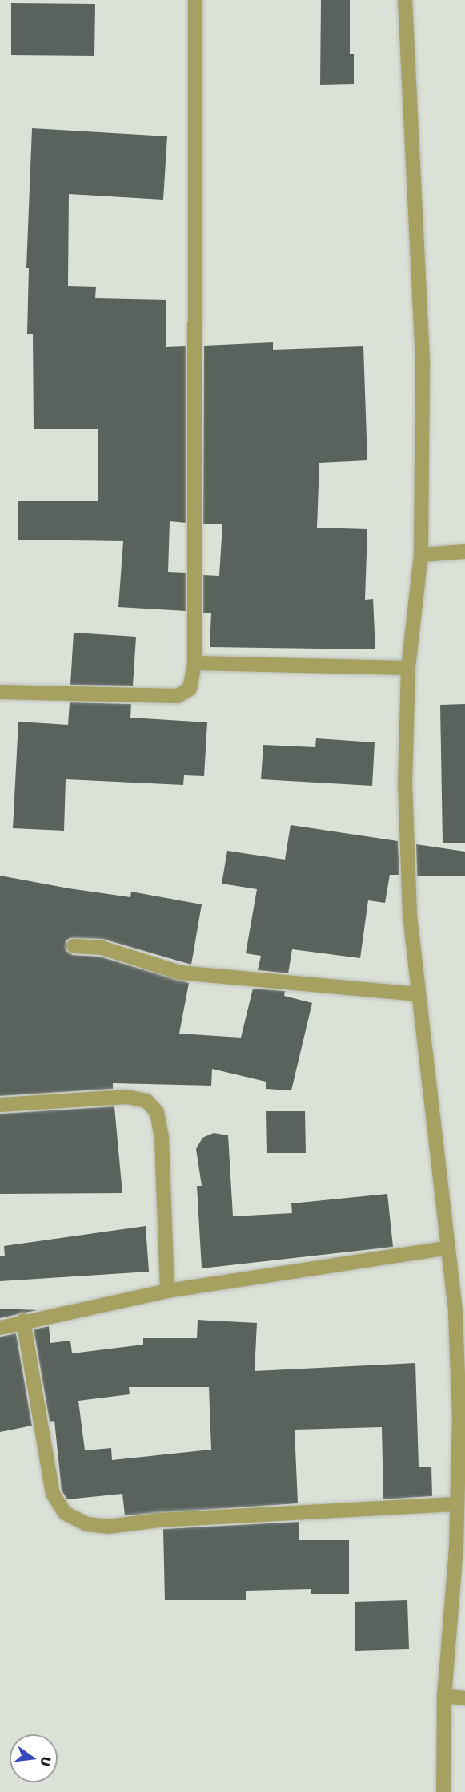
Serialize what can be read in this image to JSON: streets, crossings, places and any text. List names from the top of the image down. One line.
{"north":"right"}
